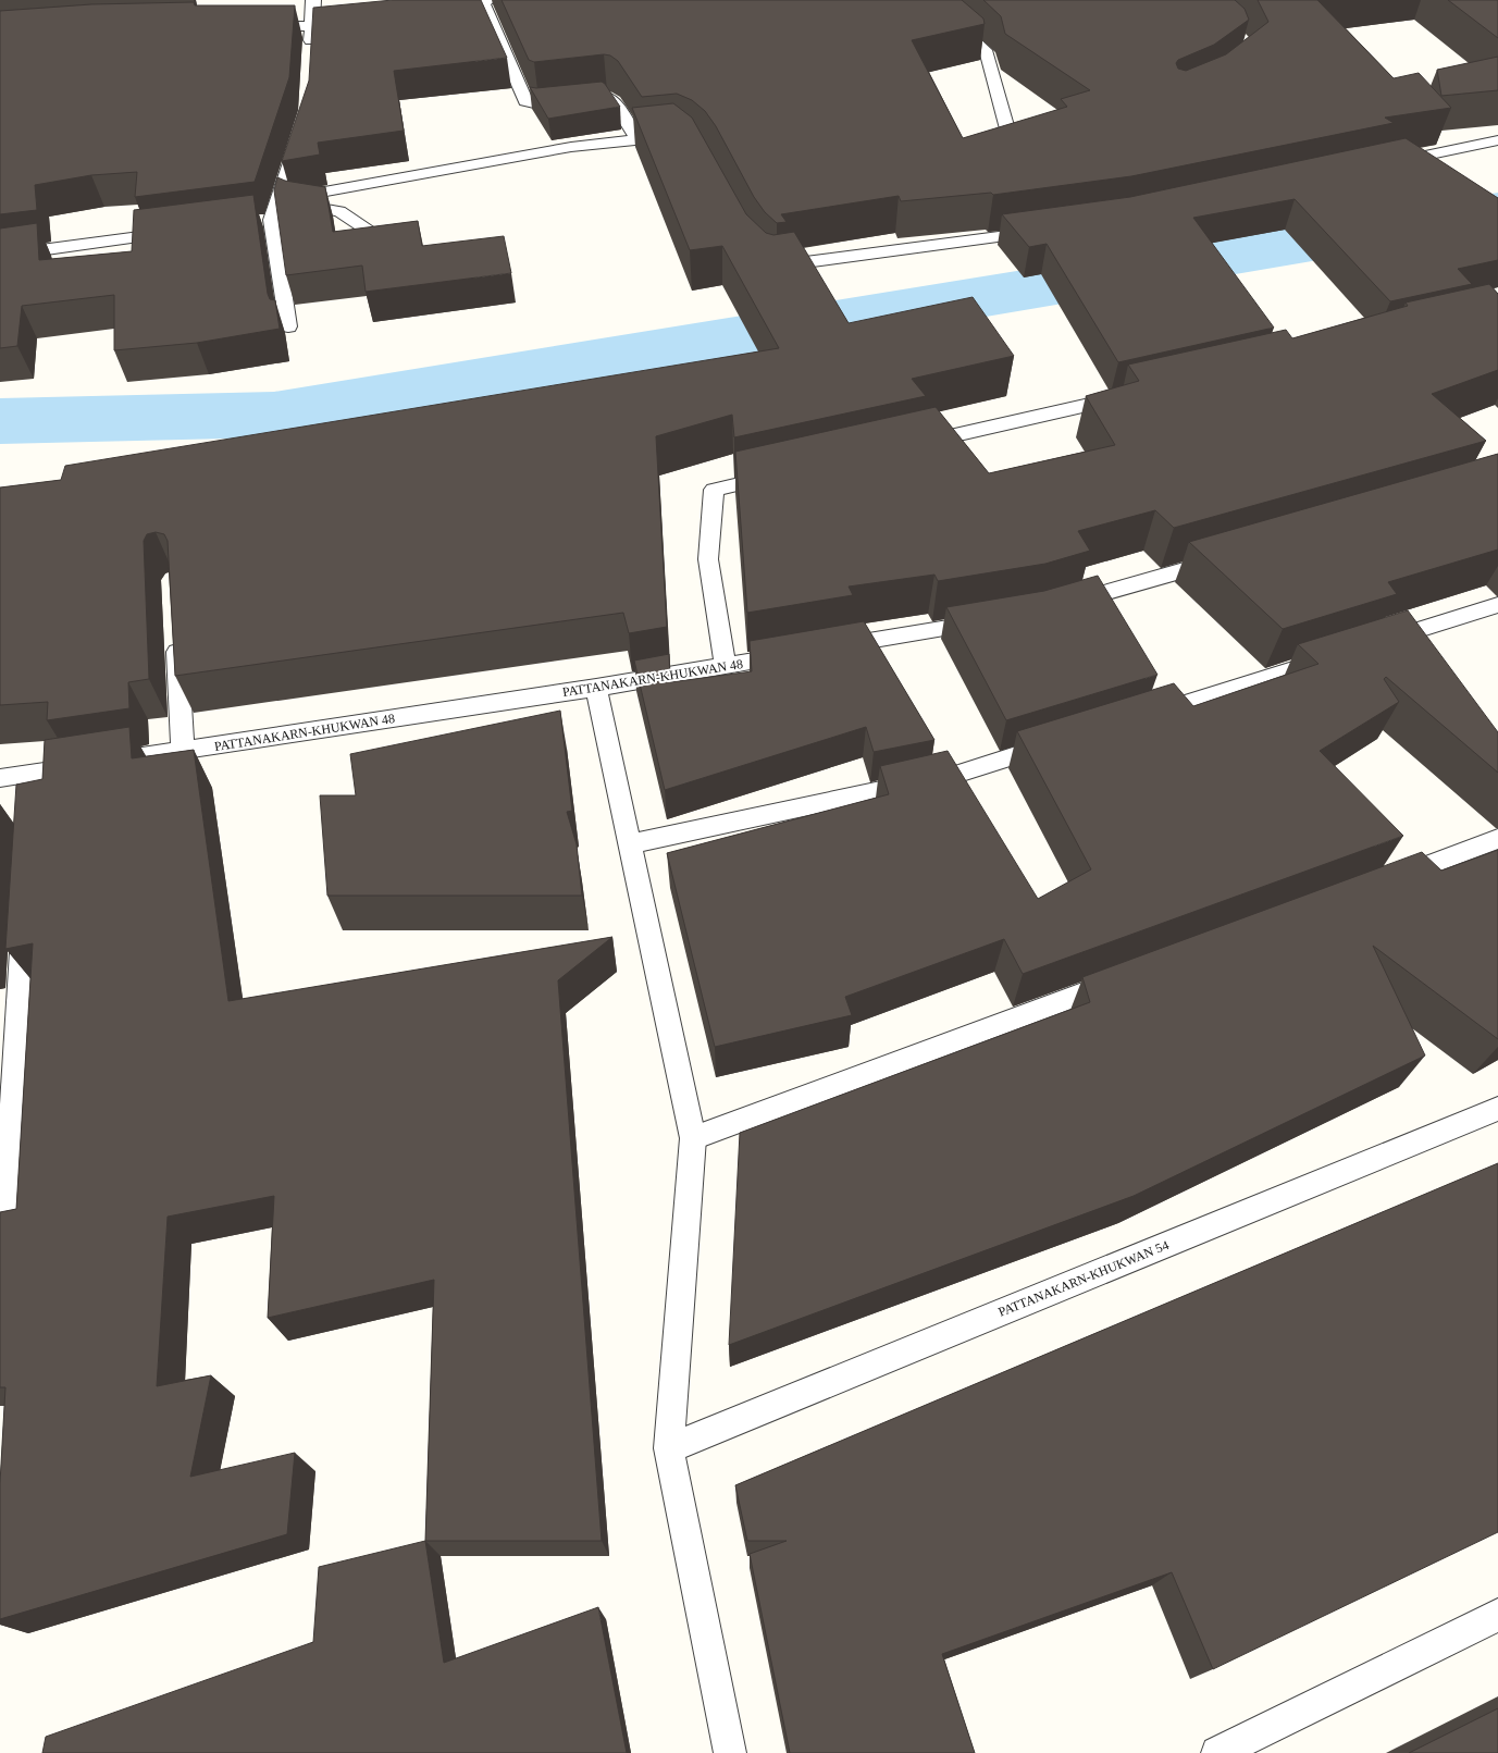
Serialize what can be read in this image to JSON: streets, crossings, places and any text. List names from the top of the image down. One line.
{"streets":{"street":["PATTANAKARN-KHUKWAN 48","PATTANAKARN-KHUKWAN 54"]}}
